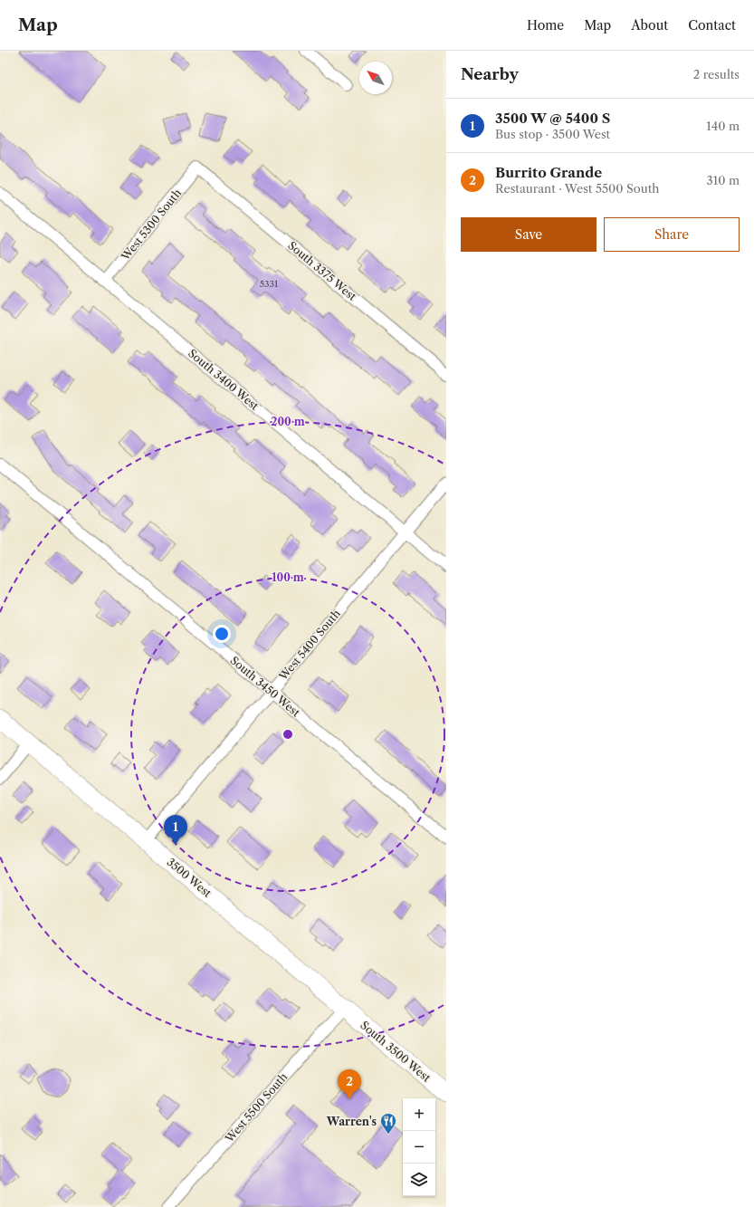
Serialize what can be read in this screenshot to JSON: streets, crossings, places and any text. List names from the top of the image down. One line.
{"streets":{"main road":["3500 West","South 3500 West"],"street":["West 5300 South","South 3375 West","South 3400 West","West 5400 South","South 3450 West","West 5500 South"]},"crossings":[["West 5300 South","South 3375 West"],["West 5300 South","South 3400 West"],["South 3400 West","West 5400 South"],["West 5400 South","South 3450 West"],["West 5400 South","3500 West"],["3500 West","South 3500 West"],["3500 West","West 5500 South"],["South 3500 West","West 5500 South"]],"places":{"restaurant":["Warren's"]},"house_numbers":["5331"],"north":"top left","page":{"header":"Map","nav":["Home","Map","About","Contact"],"heading":["Nearby","2 results"],"list":[{"mark":"1","name":"3500 W @ 5400 S","note":"Bus stop · 3500 West","value":"140 m"},{"mark":"2","name":"Burrito Grande","note":"Restaurant · West 5500 South","value":"310 m"}],"buttons":["Save","Share"],"pins":["1","2"],"map_buttons":["+","−"]},"rings":["200 m","100 m"]}
